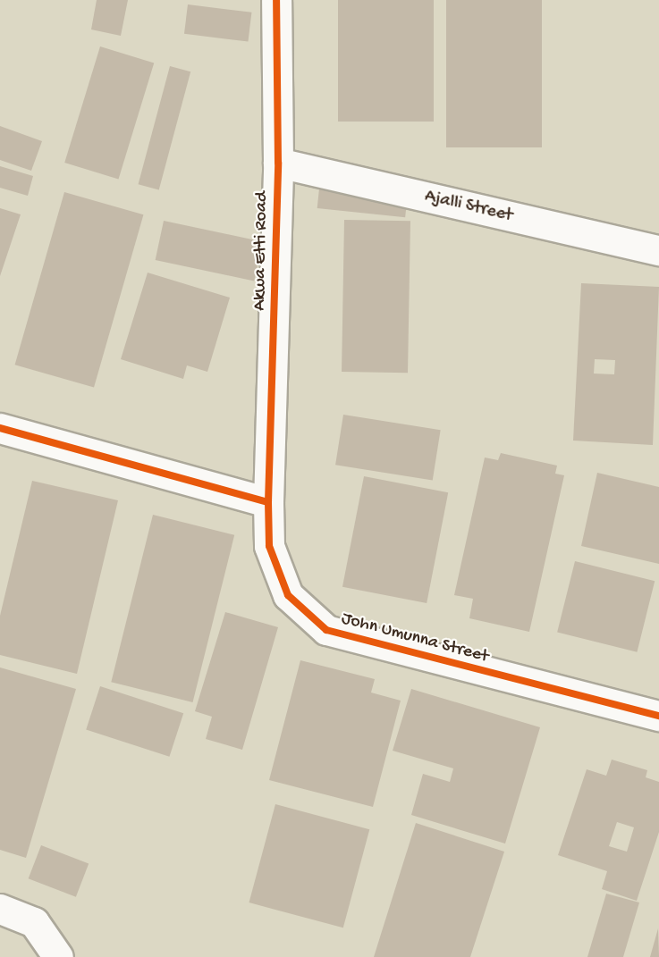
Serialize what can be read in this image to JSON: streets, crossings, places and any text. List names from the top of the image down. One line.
{"streets":{"street":["Ajalli Street","Akwa Etti Road","John Umunna Street"]},"crossings":[["Ajalli Street","Akwa Etti Road"],["Akwa Etti Road","John Umunna Street"]]}
